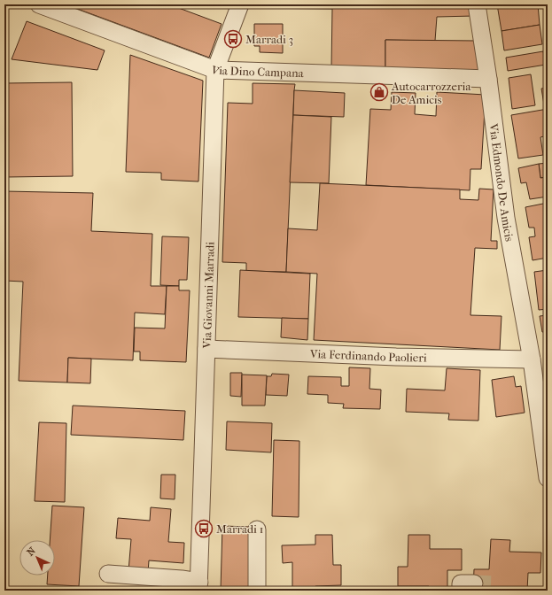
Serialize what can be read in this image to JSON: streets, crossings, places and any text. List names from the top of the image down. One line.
{"streets":{"street":["Via Dino Campana","Via Edmondo De Amicis","Via Giovanni Marradi","Via Ferdinando Paolieri"]},"crossings":[["Via Dino Campana","Via Edmondo De Amicis"],["Via Dino Campana","Via Giovanni Marradi"],["Via Edmondo De Amicis","Via Ferdinando Paolieri"],["Via Giovanni Marradi","Via Ferdinando Paolieri"]],"places":{"bus stop":["Marradi 3","Marradi 1"],"shop":["Autocarrozzeria De Amicis"]},"north":"top left"}
